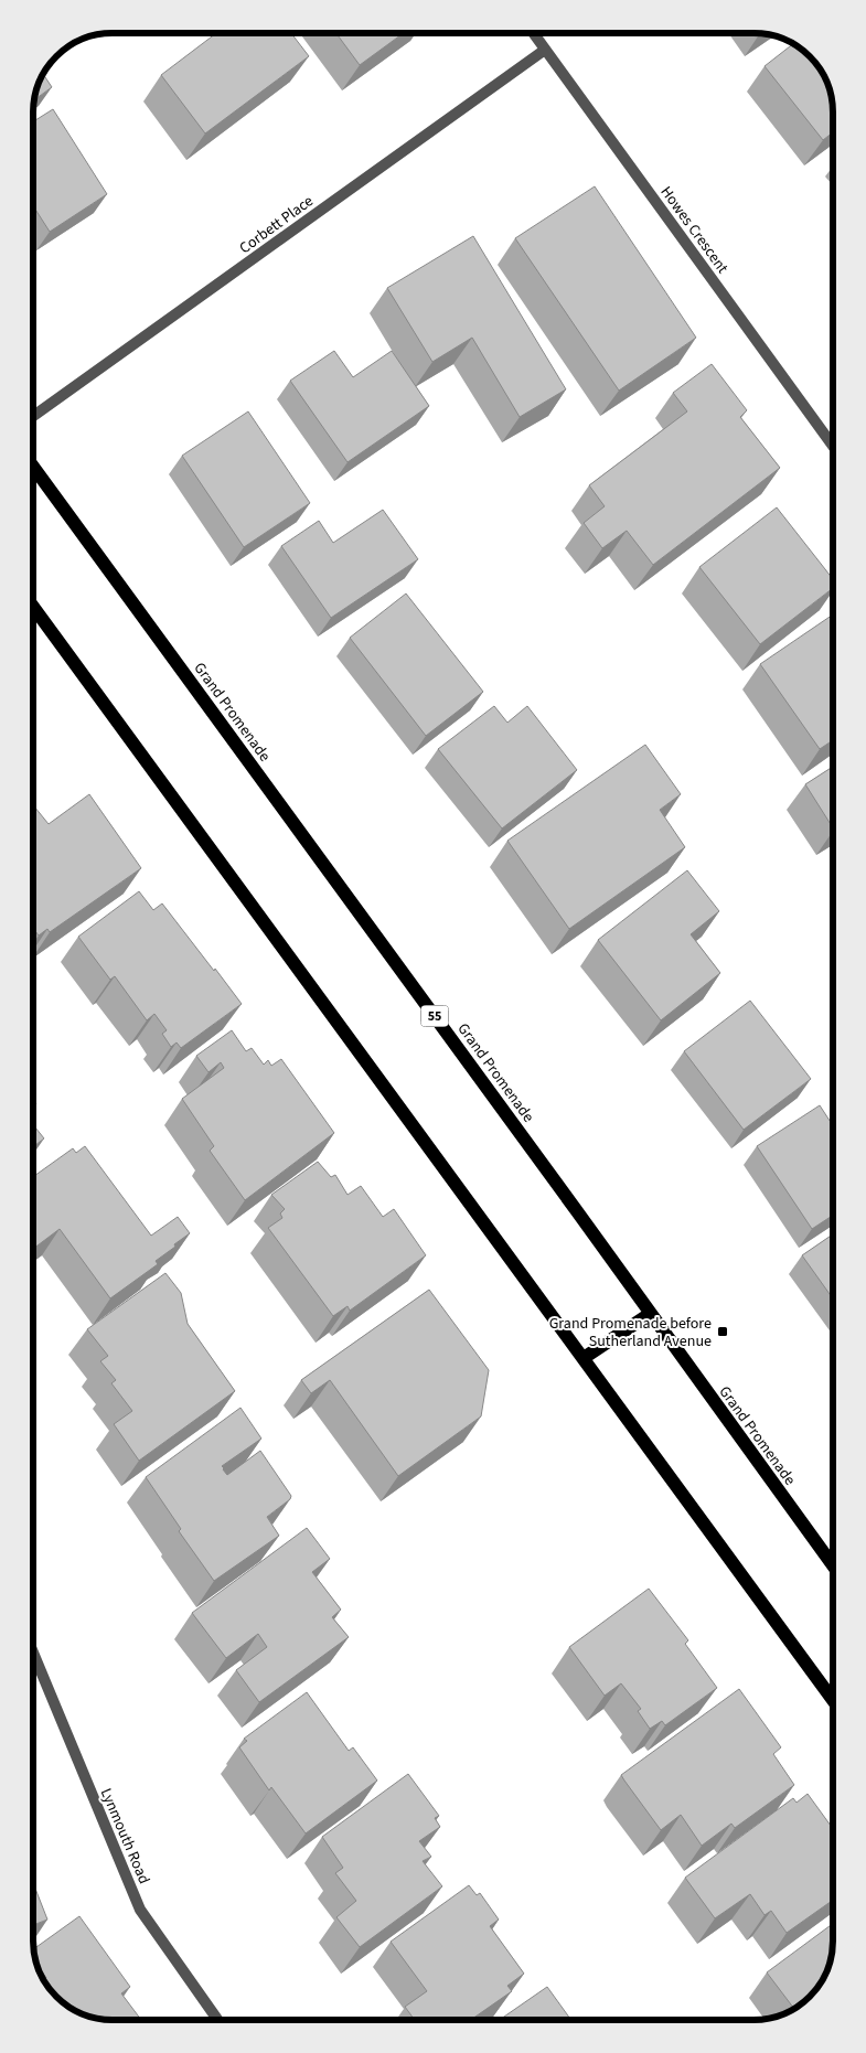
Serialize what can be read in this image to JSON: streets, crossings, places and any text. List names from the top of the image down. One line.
{"streets":{"main road":["Grand Promenade","55"],"street":["Corbett Place","Howes Crescent","Lynmouth Road"]},"crossings":[["Corbett Place","Howes Crescent"]],"places":{"transit":["Grand Promenade before Sutherland Avenue"]}}
